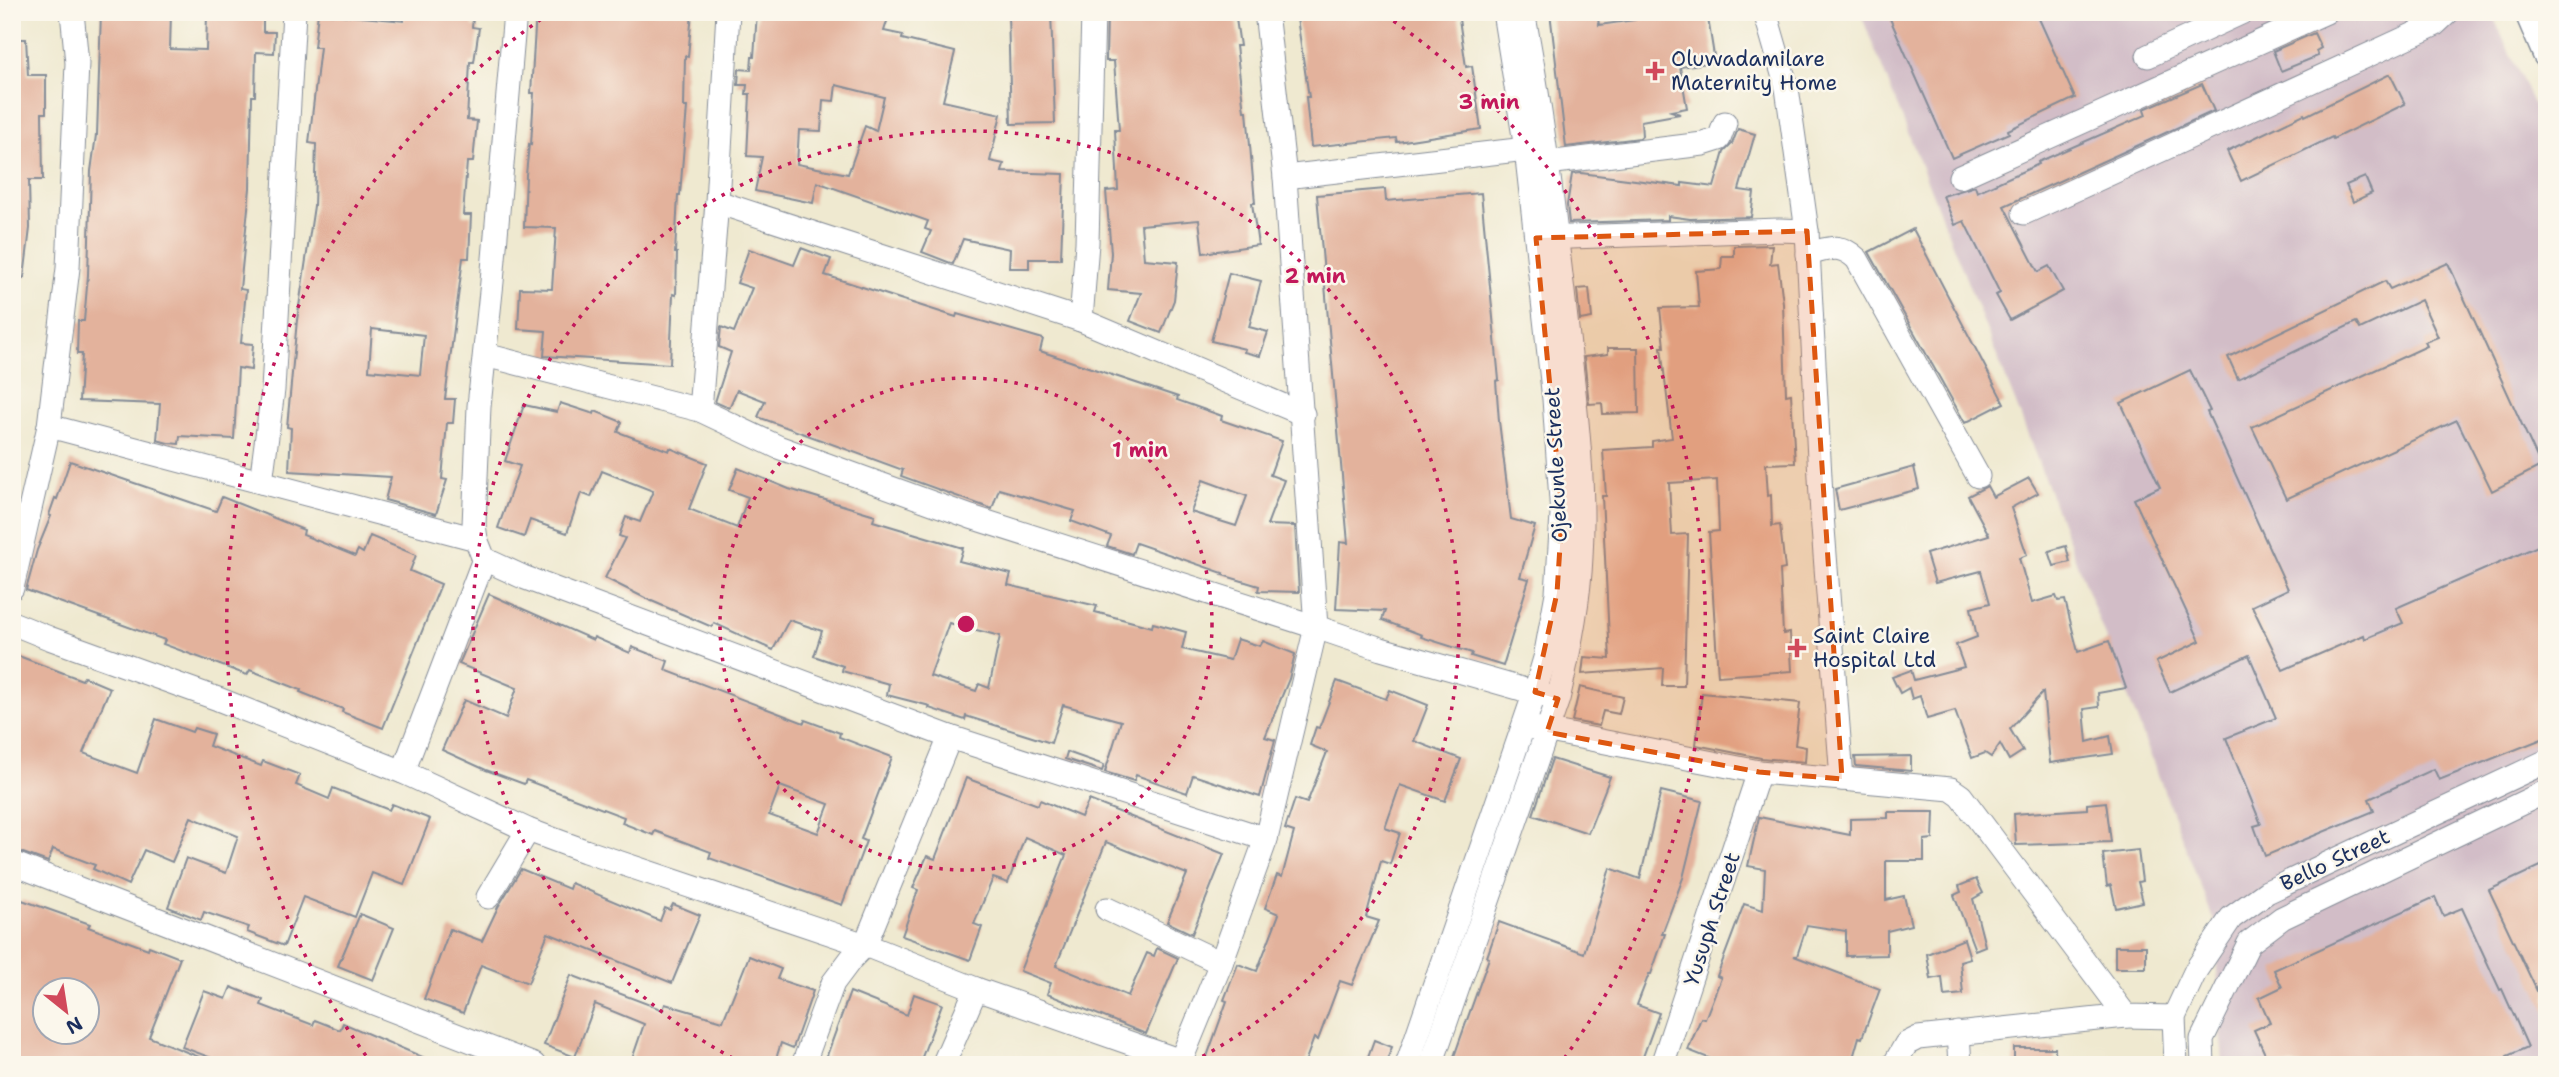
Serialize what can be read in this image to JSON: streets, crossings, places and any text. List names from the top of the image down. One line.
{"streets":{"street":["Ojekunle Street","Bello Street","Yusuph Street"]},"places":{"health":["Oluwadamilare Maternity Home","Saint Claire Hospital Ltd"]},"north":"bottom right","rings":["3 min","2 min","1 min"]}
